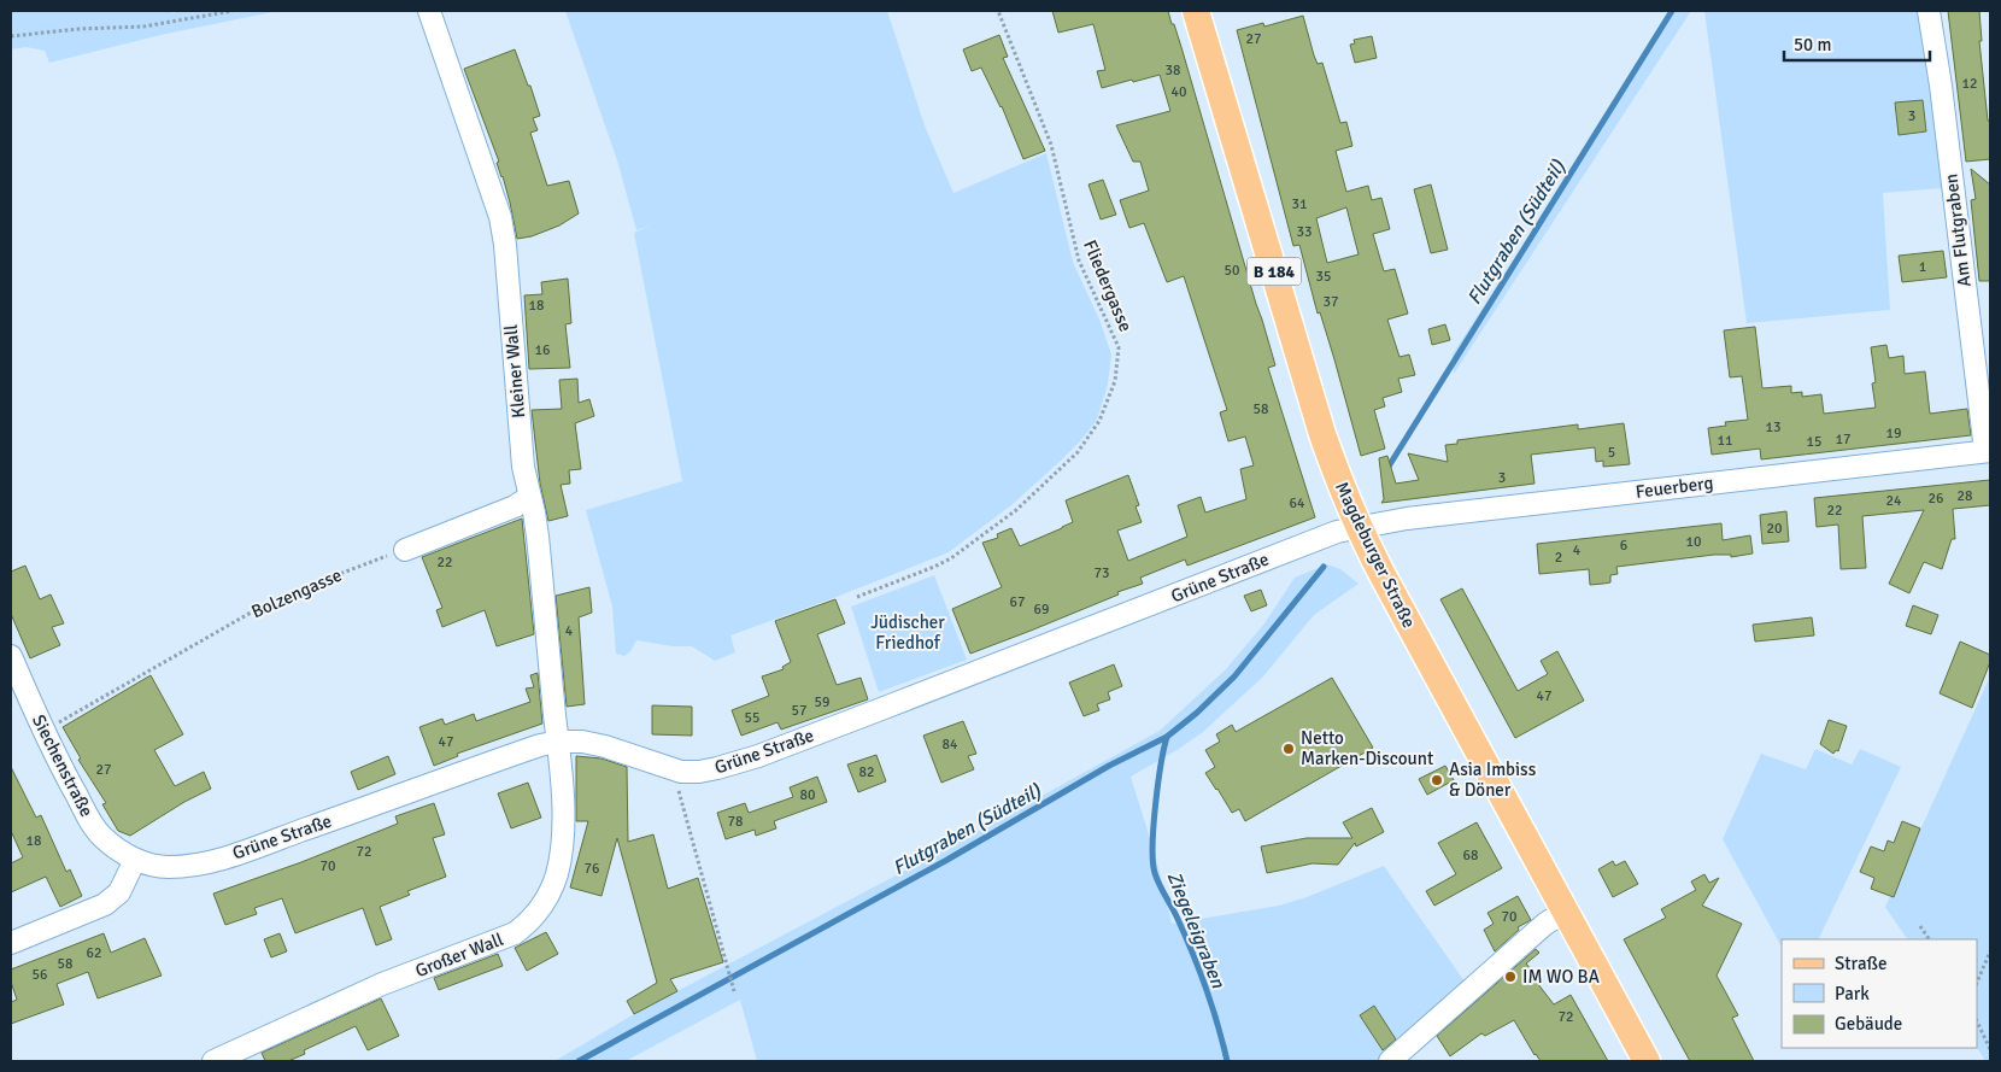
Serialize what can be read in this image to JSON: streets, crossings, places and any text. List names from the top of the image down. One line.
{"streets":{"main road":["B 184","Magdeburger Straße"],"street":["Am Flutgraben","Kleiner Wall","Feuerberg","Grüne Straße","Siechenstraße","Großer Wall"],"path":["Fliedergasse","Bolzengasse"]},"crossings":[["Am Flutgraben","Feuerberg"],["Kleiner Wall","Grüne Straße"],["Kleiner Wall","Großer Wall"],["Feuerberg","Magdeburger Straße"],["Feuerberg","Grüne Straße"],["Magdeburger Straße","Grüne Straße"],["Grüne Straße","Siechenstraße"],["Grüne Straße","Großer Wall"],["Bolzengasse","Siechenstraße"]],"water":["Flutgraben (Südteil)","Ziegeleigraben"],"parks":["Jüdischer Friedhof"],"places":["Netto Marken-Discount","Asia Imbiss & Döner","IM WO BA"],"house_numbers":["27","38","12","40","3","31","33","1","50","35","37","18","16","58","13","19","17","11","15","5","3","28","26","24","64","22","20","10","6","4","2","22","73","67","69","4","47","59","57","55","47","84","27","82","80","78","18","72","68","70","76","70","62","58","56","72"],"legend":["Straße","Park","Gebäude"],"scale_bar":"50 m"}
